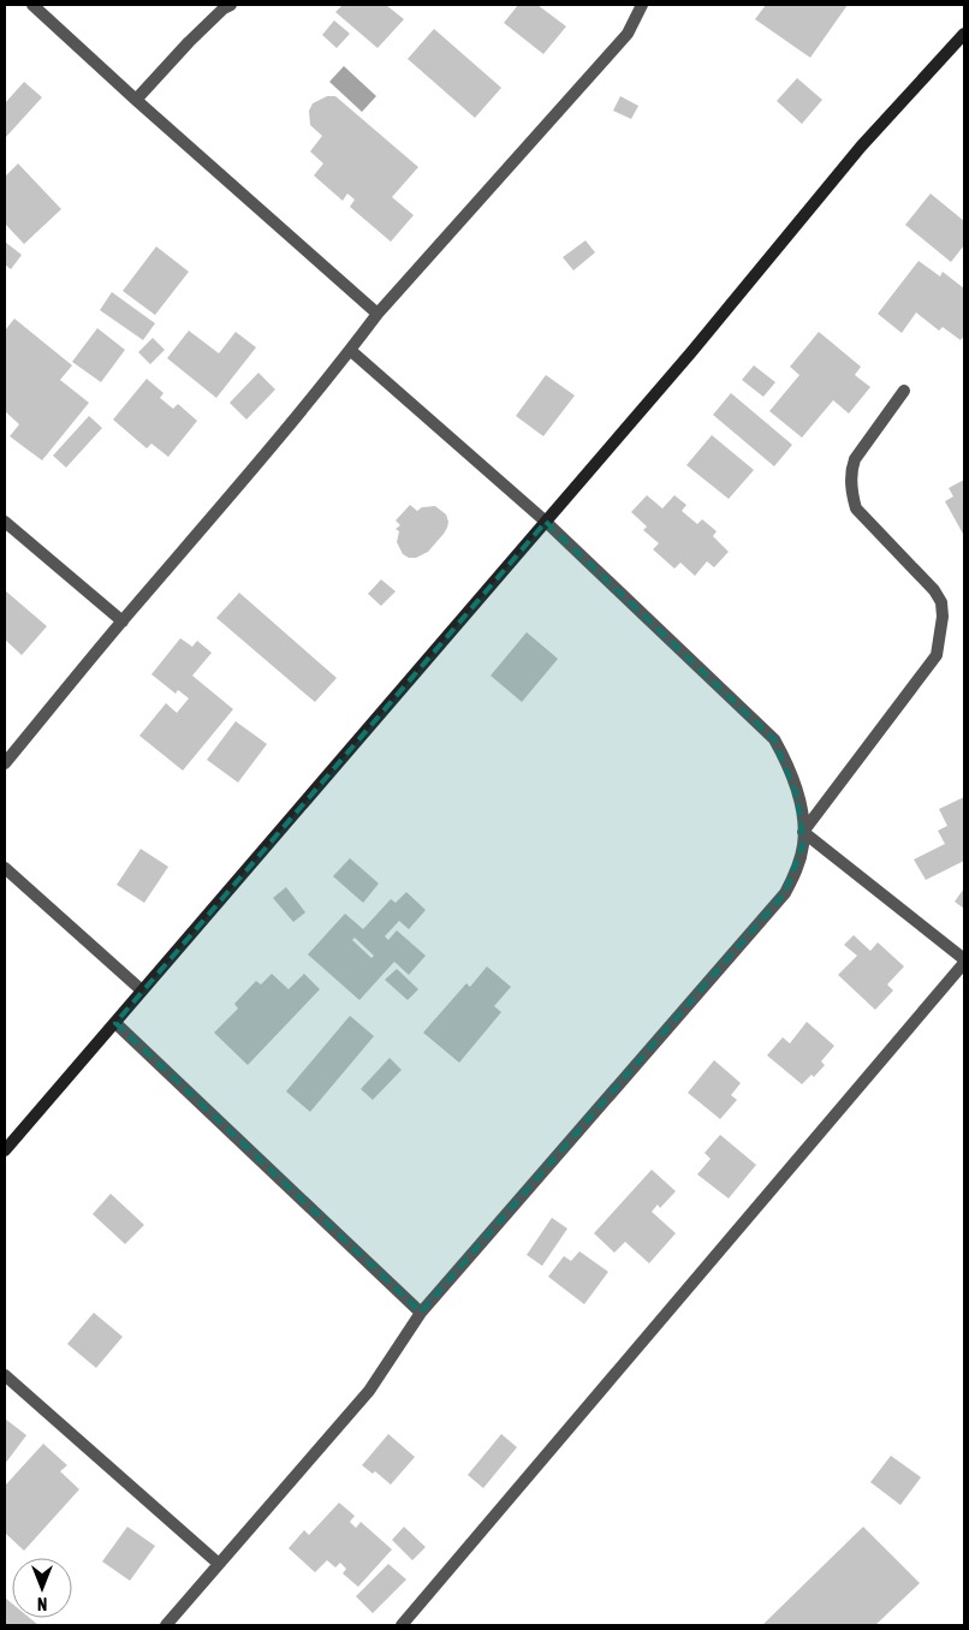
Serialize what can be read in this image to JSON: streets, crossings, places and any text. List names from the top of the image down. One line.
{"north":"bottom"}
